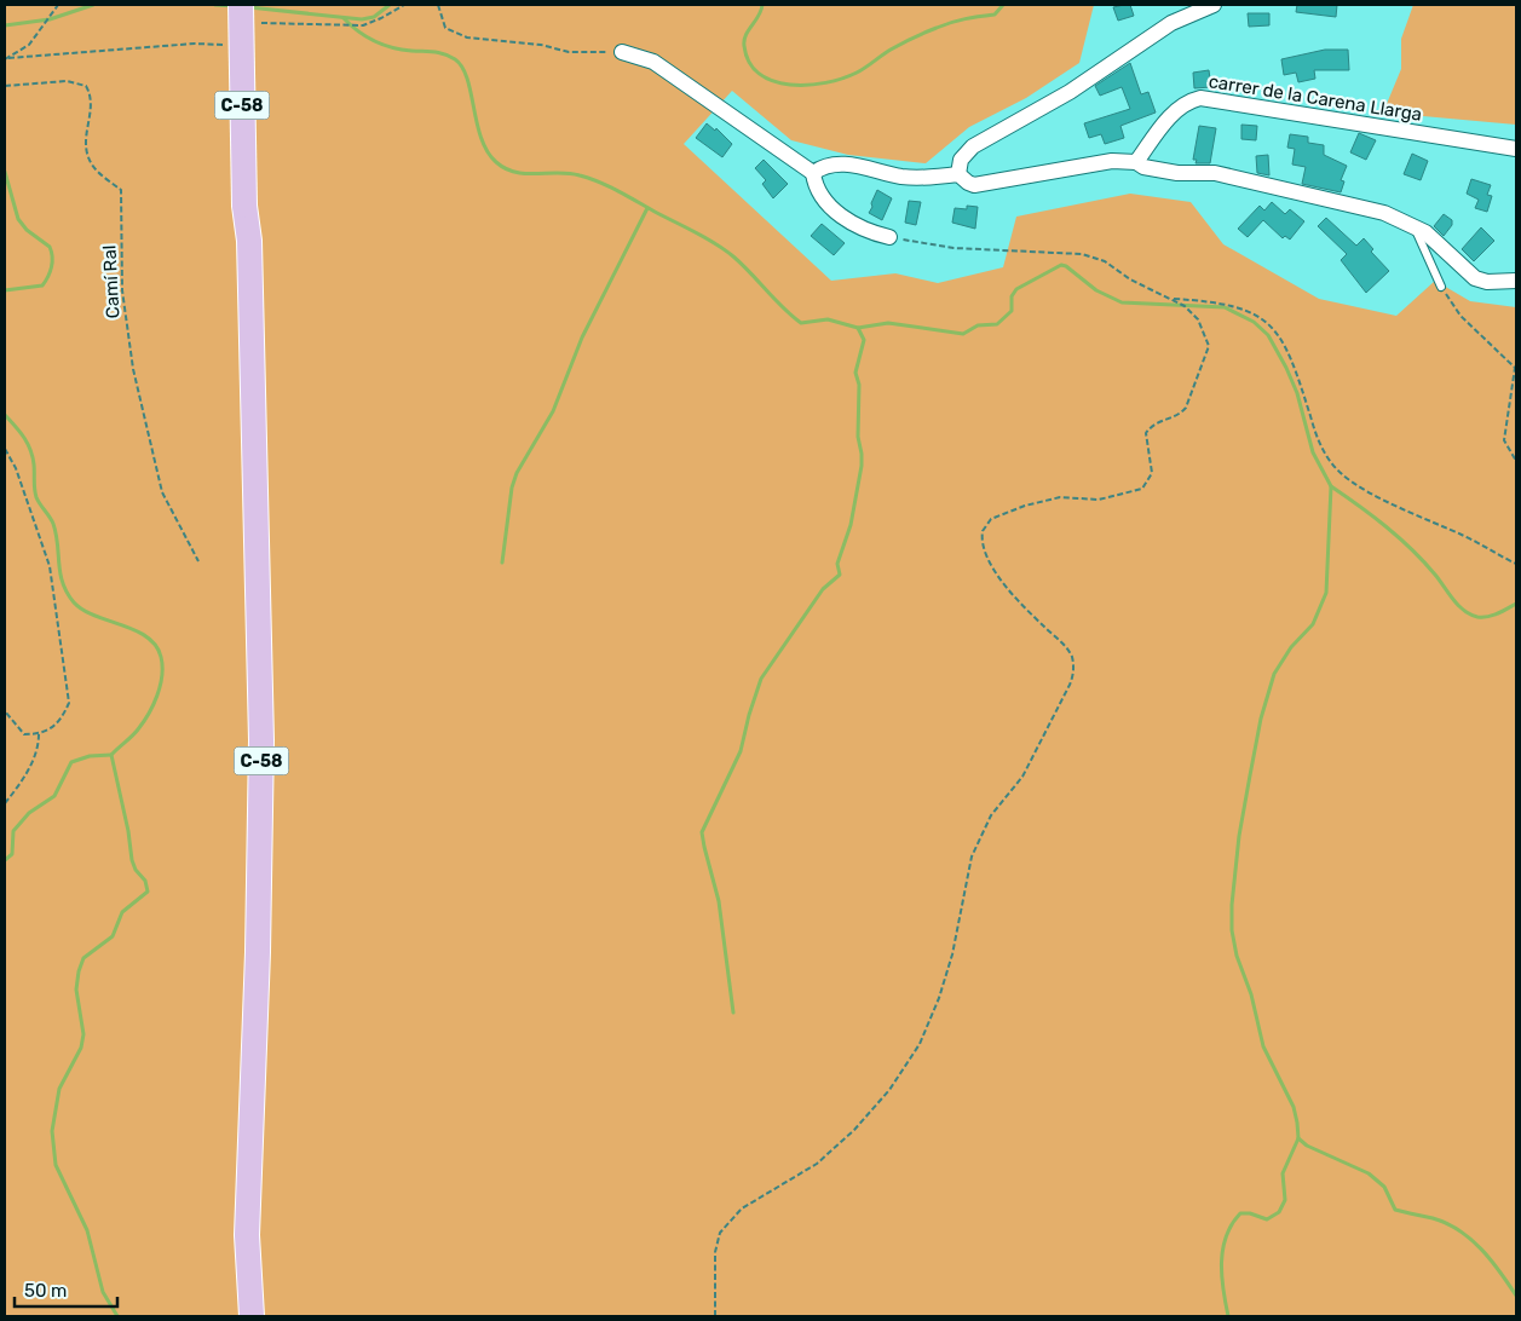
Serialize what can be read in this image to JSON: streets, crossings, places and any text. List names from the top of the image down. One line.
{"streets":{"main road":["C-58"],"street":["carrer de la Carena Llarga"],"path":["Camí Ral"]},"scale_bar":"50 m"}
